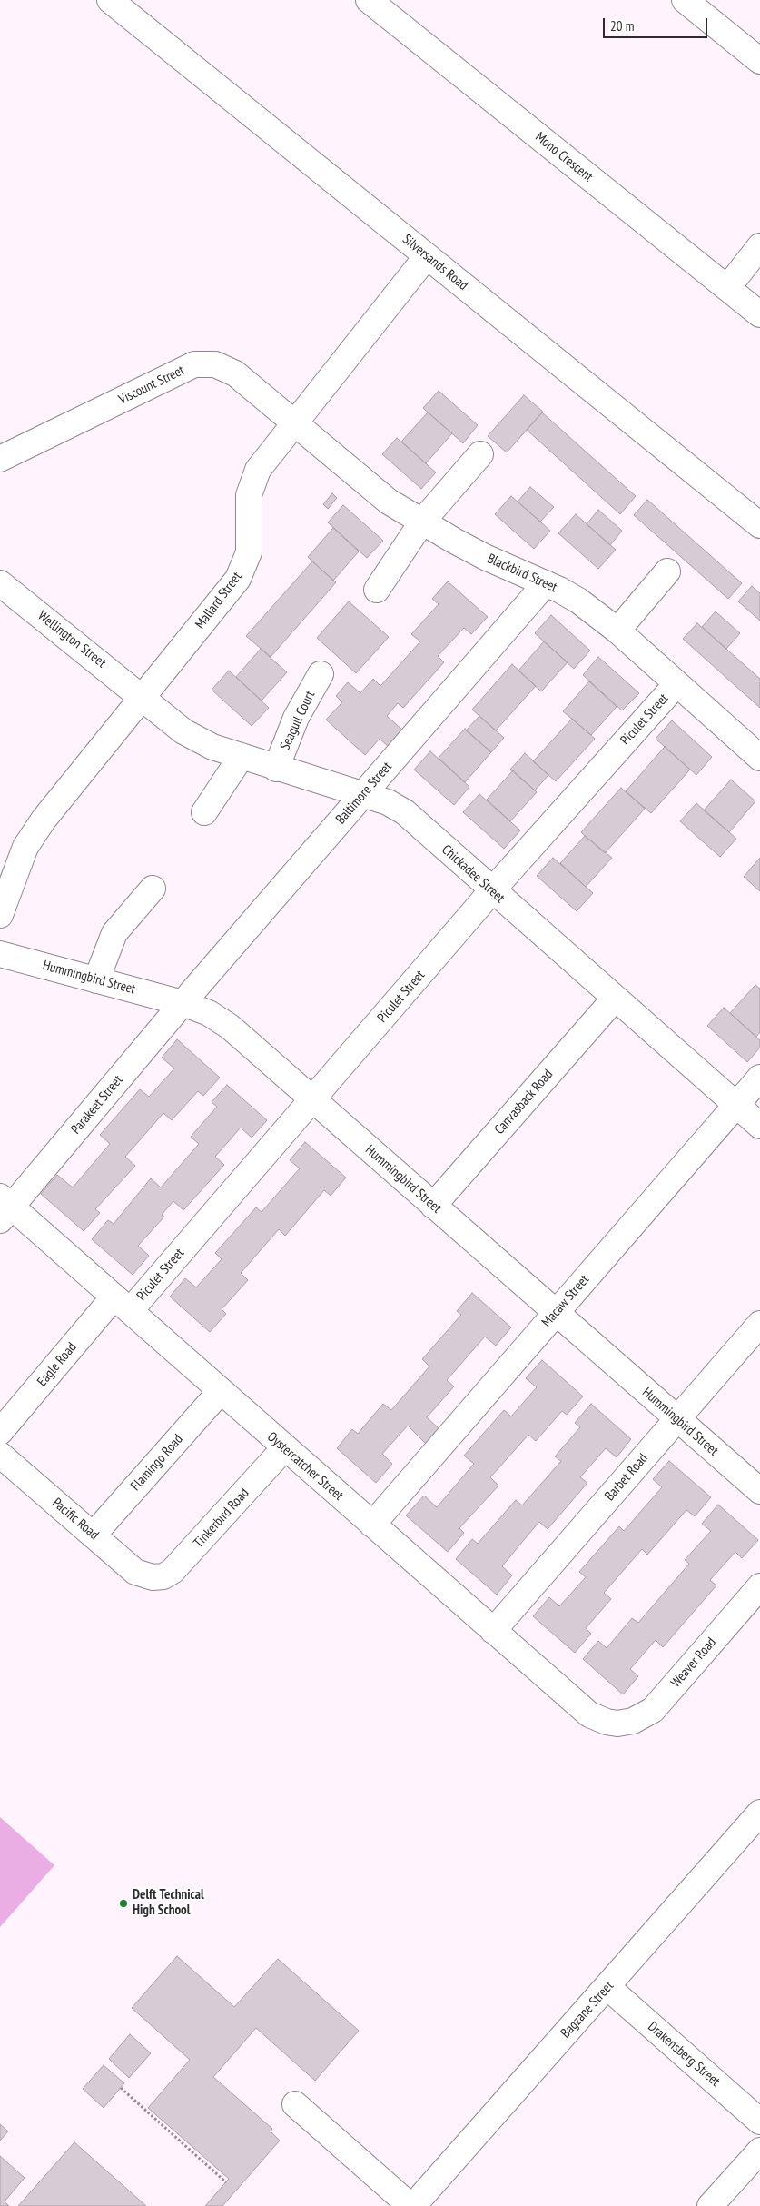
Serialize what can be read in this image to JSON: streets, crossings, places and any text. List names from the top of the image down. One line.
{"streets":{"street":["Mono Crescent","Silversands Road","Viscount Street","Blackbird Street","Mallard Street","Wellington Street","Piculet Street","Seagull Court","Baltimore Street","Chickadee Street","Hummingbird Street","Canvasback Road","Parakeet Street","Macaw Street","Eagle Road","Flamingo Road","Oystercatcher Street","Barbet Road","Tinkerbird Road","Pacific Road","Weaver Road","Bagzane Street","Drakensberg Street"]},"crossings":[["Silversands Road","Mallard Street"],["Viscount Street","Blackbird Street"],["Viscount Street","Mallard Street"],["Blackbird Street","Mallard Street"],["Blackbird Street","Piculet Street"],["Blackbird Street","Baltimore Street"],["Mallard Street","Wellington Street"],["Mallard Street","Chickadee Street"],["Wellington Street","Chickadee Street"],["Piculet Street","Chickadee Street"],["Piculet Street","Hummingbird Street"],["Piculet Street","Eagle Road"],["Piculet Street","Oystercatcher Street"],["Seagull Court","Chickadee Street"],["Baltimore Street","Chickadee Street"],["Baltimore Street","Hummingbird Street"],["Baltimore Street","Parakeet Street"],["Chickadee Street","Canvasback Road"],["Chickadee Street","Macaw Street"],["Hummingbird Street","Canvasback Road"],["Hummingbird Street","Parakeet Street"],["Hummingbird Street","Macaw Street"],["Hummingbird Street","Barbet Road"],["Parakeet Street","Oystercatcher Street"],["Macaw Street","Oystercatcher Street"],["Eagle Road","Oystercatcher Street"],["Flamingo Road","Oystercatcher Street"],["Flamingo Road","Pacific Road"],["Oystercatcher Street","Barbet Road"],["Oystercatcher Street","Tinkerbird Road"],["Oystercatcher Street","Weaver Road"],["Tinkerbird Road","Pacific Road"],["Bagzane Street","Drakensberg Street"]],"places":["Delft Technical High School"],"scale_bar":"20 m"}
